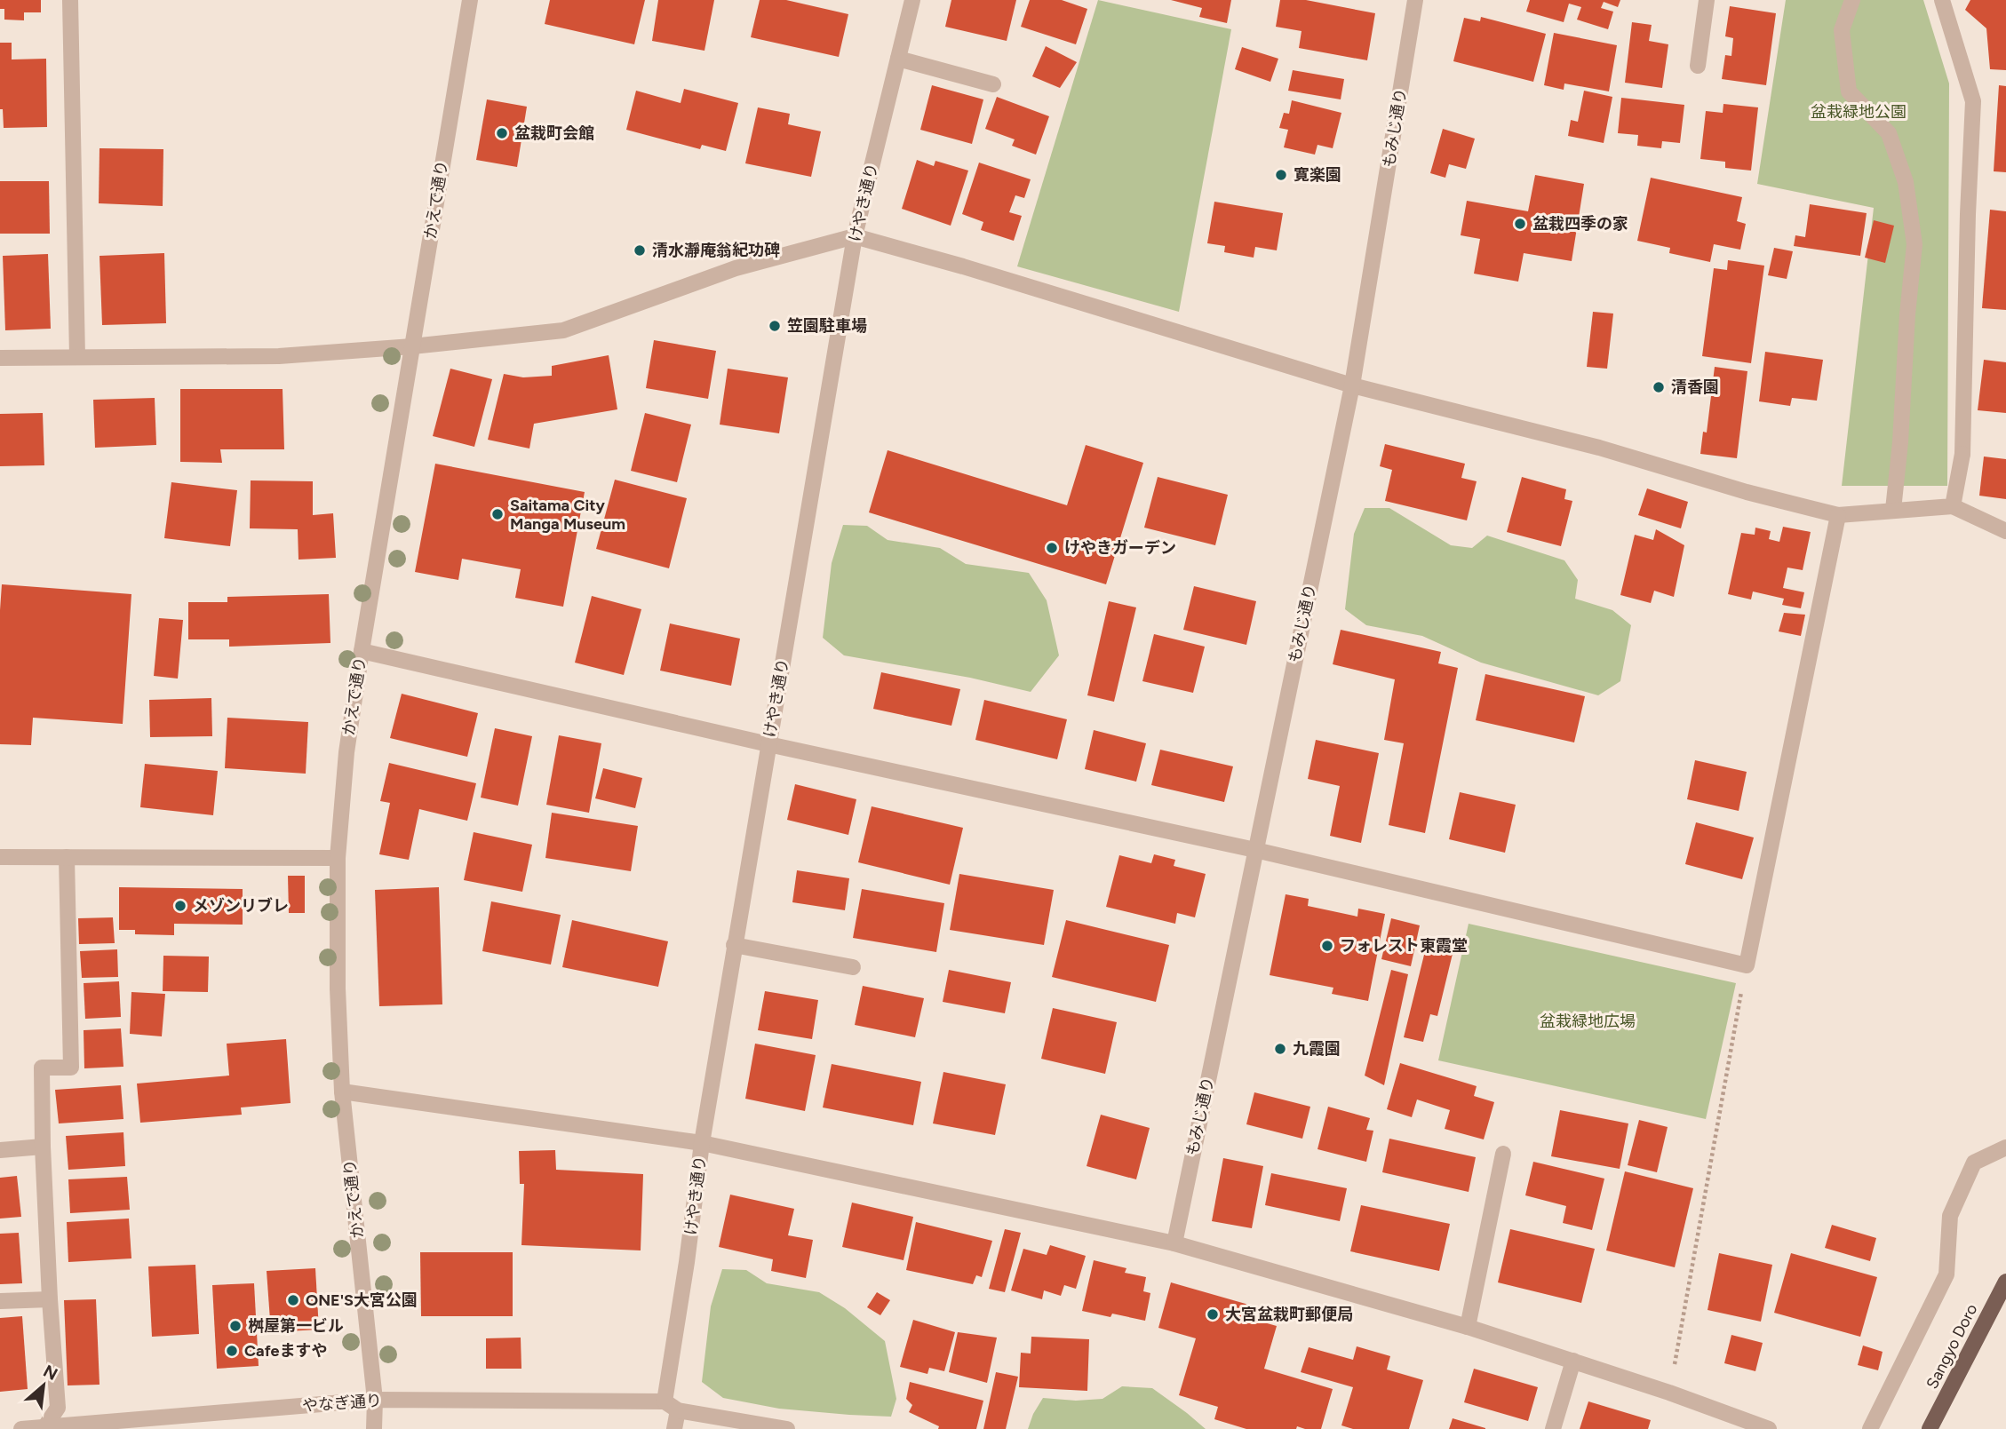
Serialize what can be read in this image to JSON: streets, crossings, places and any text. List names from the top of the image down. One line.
{"streets":{"main road":["Sangyo Doro"],"street":["もみじ通り","かえで通り","けやき通り","やなぎ通り"]},"crossings":[["かえで通り","やなぎ通り"],["けやき通り","やなぎ通り"]],"parks":["盆栽緑地公園","盆栽緑地広場"],"places":["盆栽町会館","寛楽園","盆栽四季の家","清水瀞庵翁紀功碑","笠園駐車場","清香園","Saitama City Manga Museum","けやきガーデン","メゾンリブレ","フォレスト東霞堂","九霞園","ONE'S大宮公園","大宮盆栽町郵便局","桝屋第一ビル","Cafeますや"],"north":"top right"}
